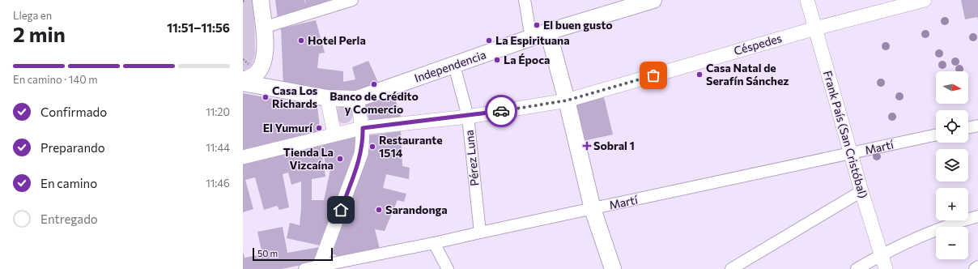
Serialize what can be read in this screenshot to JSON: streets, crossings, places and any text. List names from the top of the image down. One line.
{"streets":{"main road":["Independencia"],"street":["Céspedes","Frank País (San Cristóbal)","Martí","Pérez Luna"]},"crossings":[["Céspedes","Frank País (San Cristóbal)"],["Céspedes","Pérez Luna"],["Independencia","Pérez Luna"],["Frank País (San Cristóbal)","Martí"],["Martí","Pérez Luna"]],"places":{"other":["El buen gusto","Hotel Perla","La Espirituana","La Época","Casa Natal de Serafín Sánchez","Banco de Crédito y Comercio","Casa Los Richards","El Yumurí","Restaurante 1514","Tienda La Vizcaína","Sarandonga"],"health":["Sobral 1"]},"scale_bar":"50 m","north":"right","page":{"heading":["2 min","Llega en","11:51–11:56"],"bar":"En camino · 140 m","map_buttons":["+","−"],"list":[["Confirmado","11:20"],["Preparando","11:44"],["En camino","11:46"],"Entregado"],"scale":"50 m"}}
